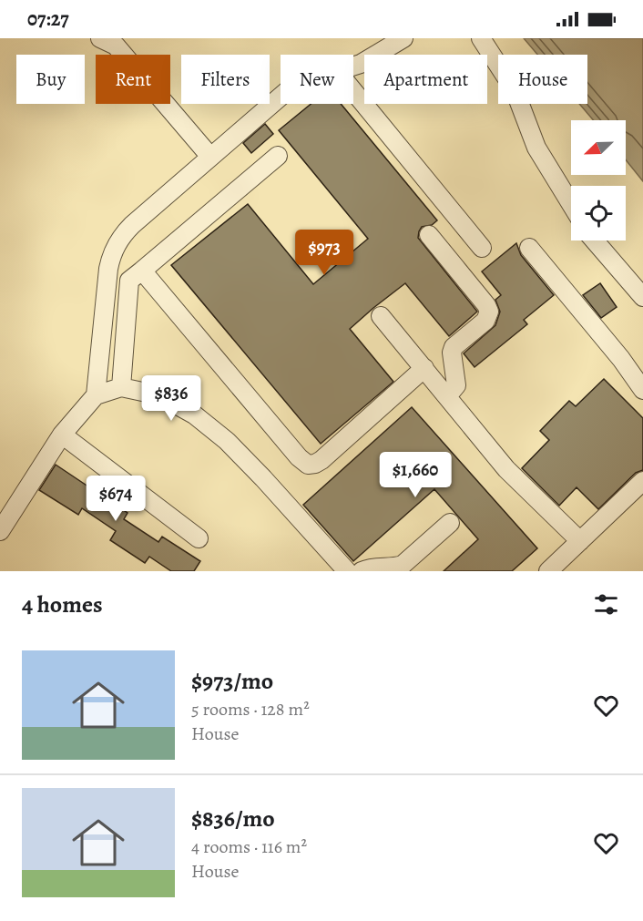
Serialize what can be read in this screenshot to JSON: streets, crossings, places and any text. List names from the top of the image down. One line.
{"north":"bottom left","page":{"status":"07:27","chip":["Buy","Rent","Filters","New","Apartment","House"],"price":["$973","$836","$1,660","$674"],"heading":"4 homes","list":[{"name":"$973/mo","note":"5 rooms · 128 m² · House"},{"name":"$836/mo","note":"4 rooms · 116 m² · House"}]}}
